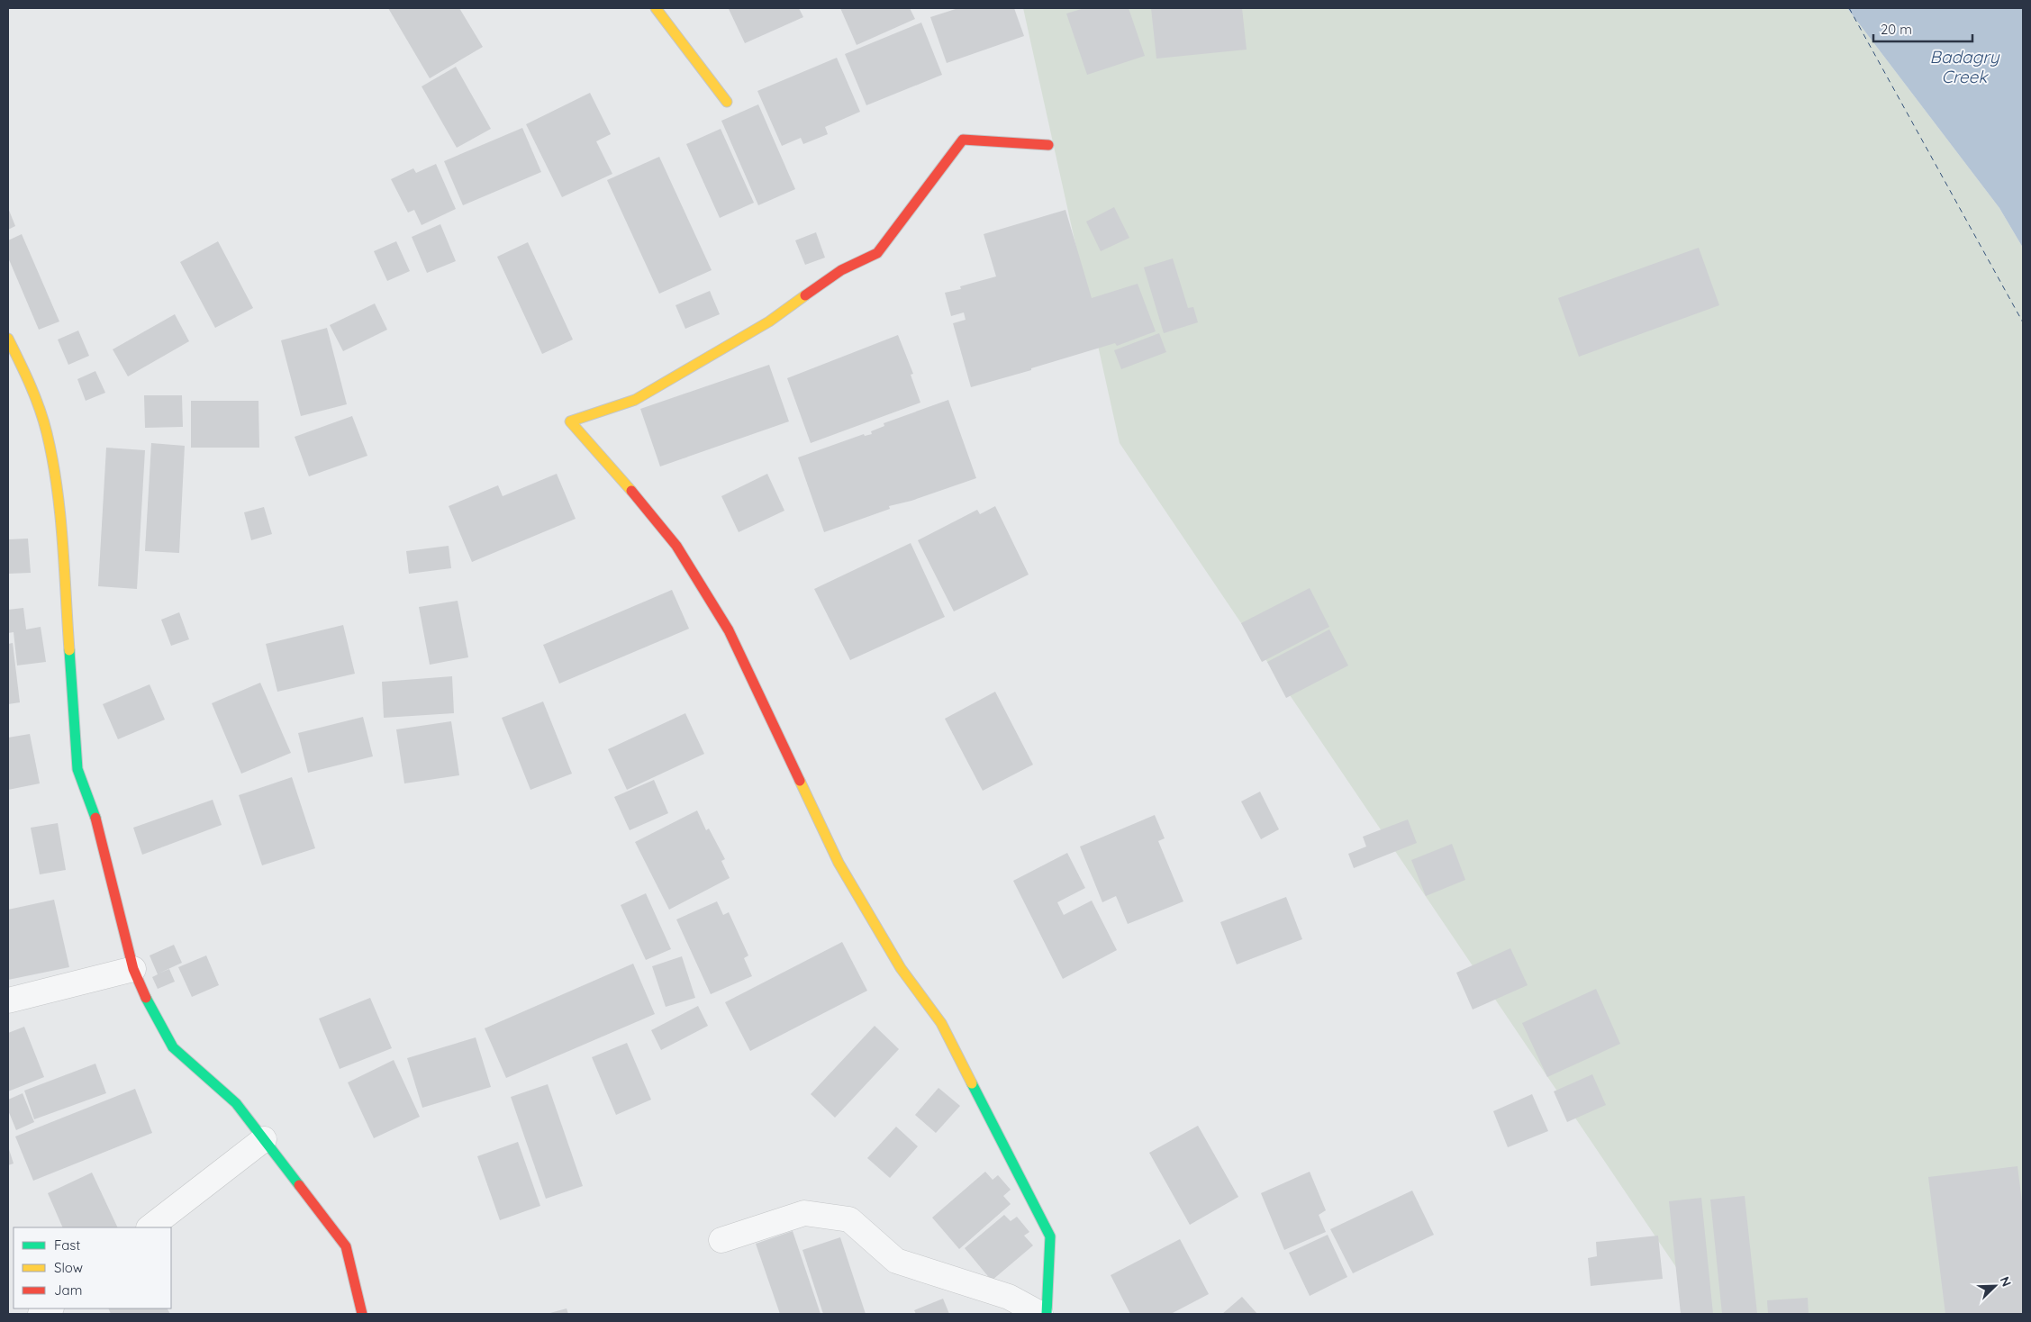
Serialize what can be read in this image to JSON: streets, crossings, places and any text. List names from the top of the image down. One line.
{"water":["Badagry Creek"],"legend":["Fast","Slow","Jam"],"scale_bar":"20 m","north":"top right"}
